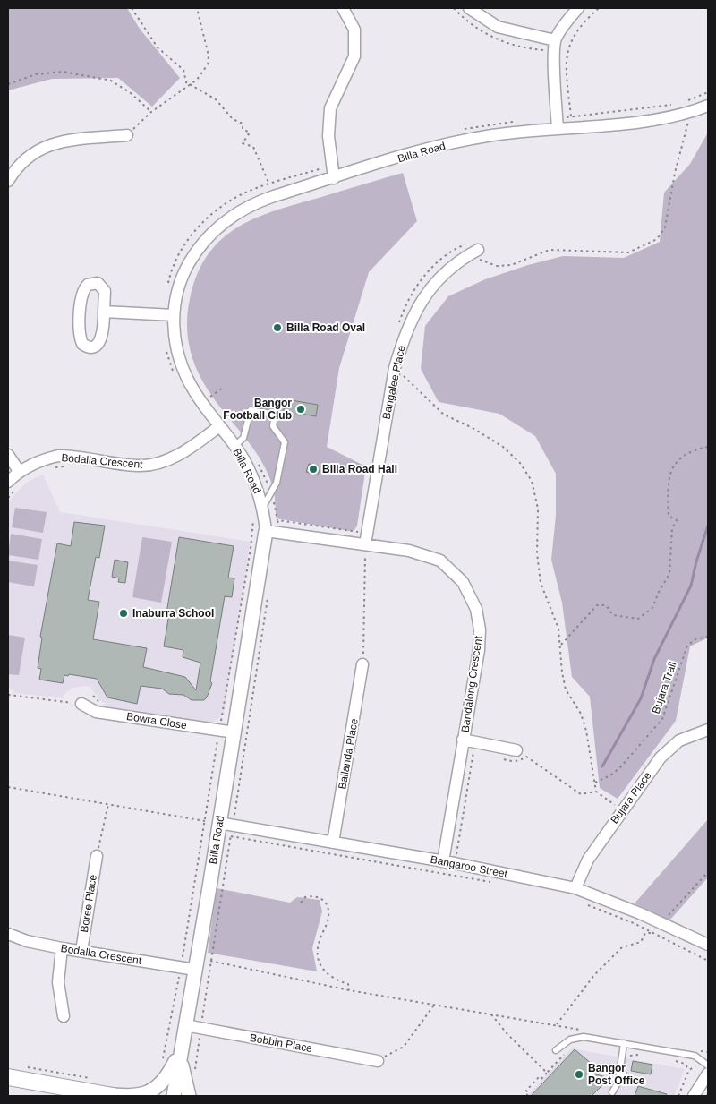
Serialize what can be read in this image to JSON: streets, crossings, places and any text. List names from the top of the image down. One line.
{"streets":{"street":["Billa Road","Bangalee Place","Bodalla Crescent","Bandalong Crescent","Bowra Close","Ballanda Place","Bujara Place","Bangaroo Street","Boree Place","Bobbin Place"],"path":["Bujara Trail"]},"crossings":[["Billa Road","Bodalla Crescent"],["Billa Road","Bandalong Crescent"],["Billa Road","Bowra Close"],["Billa Road","Bangaroo Street"],["Billa Road","Bobbin Place"],["Bangalee Place","Bandalong Crescent"],["Bodalla Crescent","Boree Place"],["Bandalong Crescent","Bangaroo Street"],["Ballanda Place","Bangaroo Street"],["Bujara Place","Bangaroo Street"]],"places":["Billa Road Oval","Bangor Football Club","Billa Road Hall","Inaburra School","Bangor Post Office"]}
